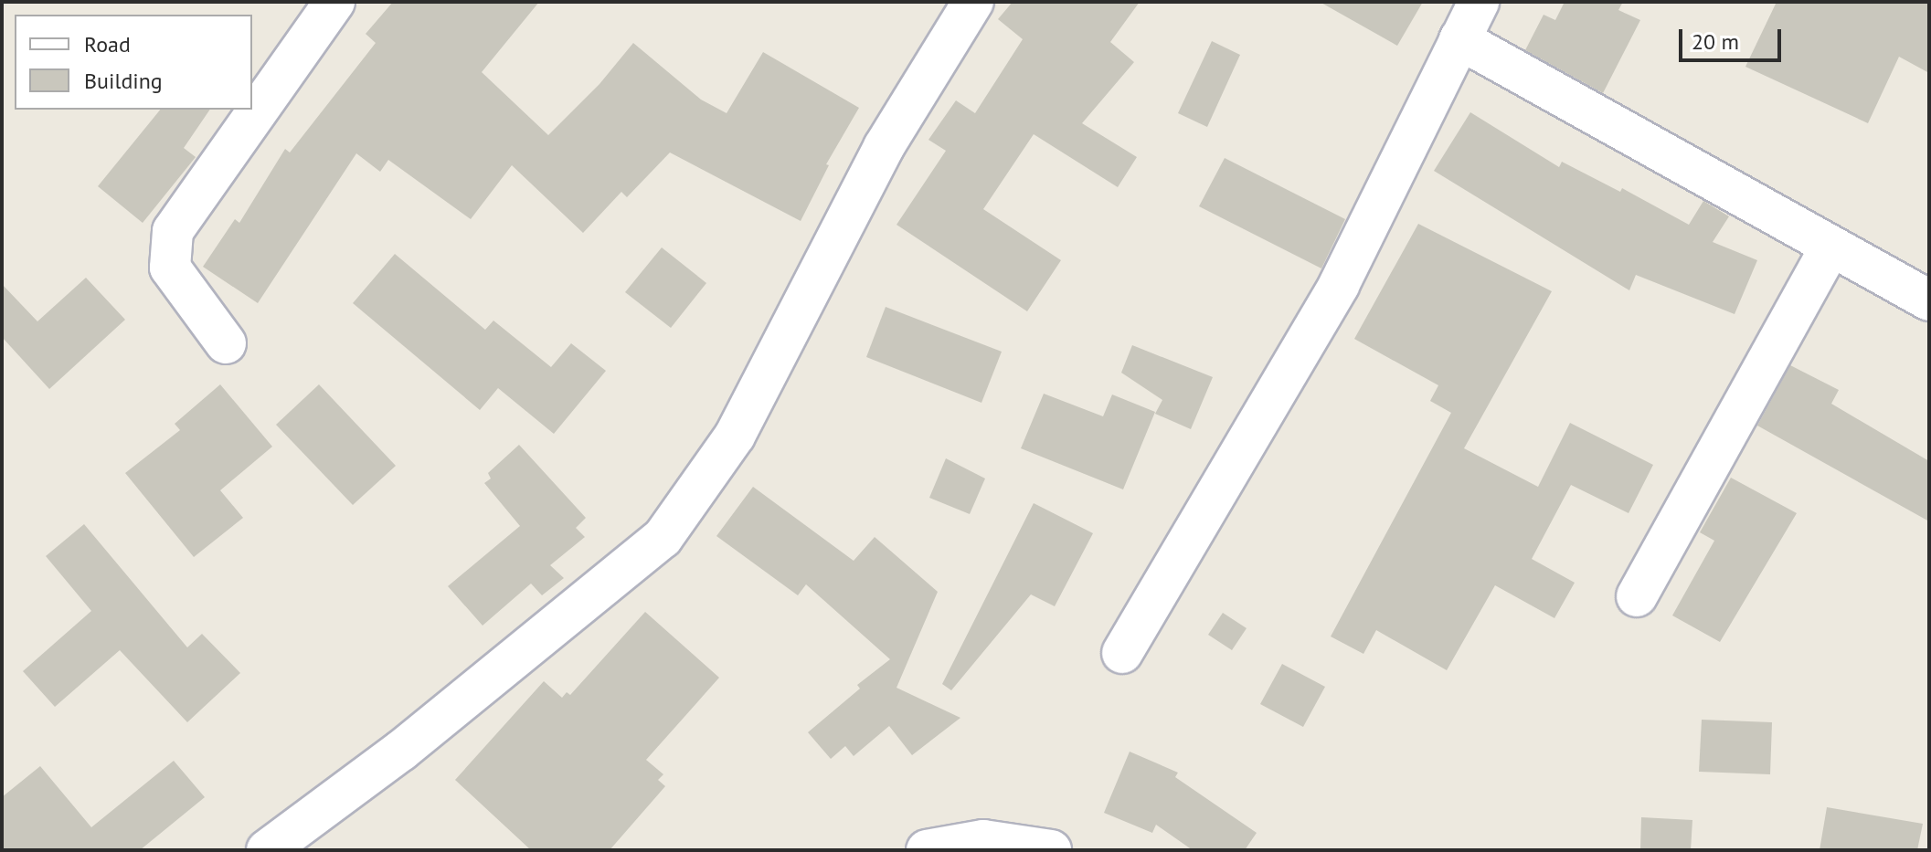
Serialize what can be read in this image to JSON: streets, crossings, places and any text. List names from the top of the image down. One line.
{"legend":["Road","Building"],"scale_bar":"20 m"}
